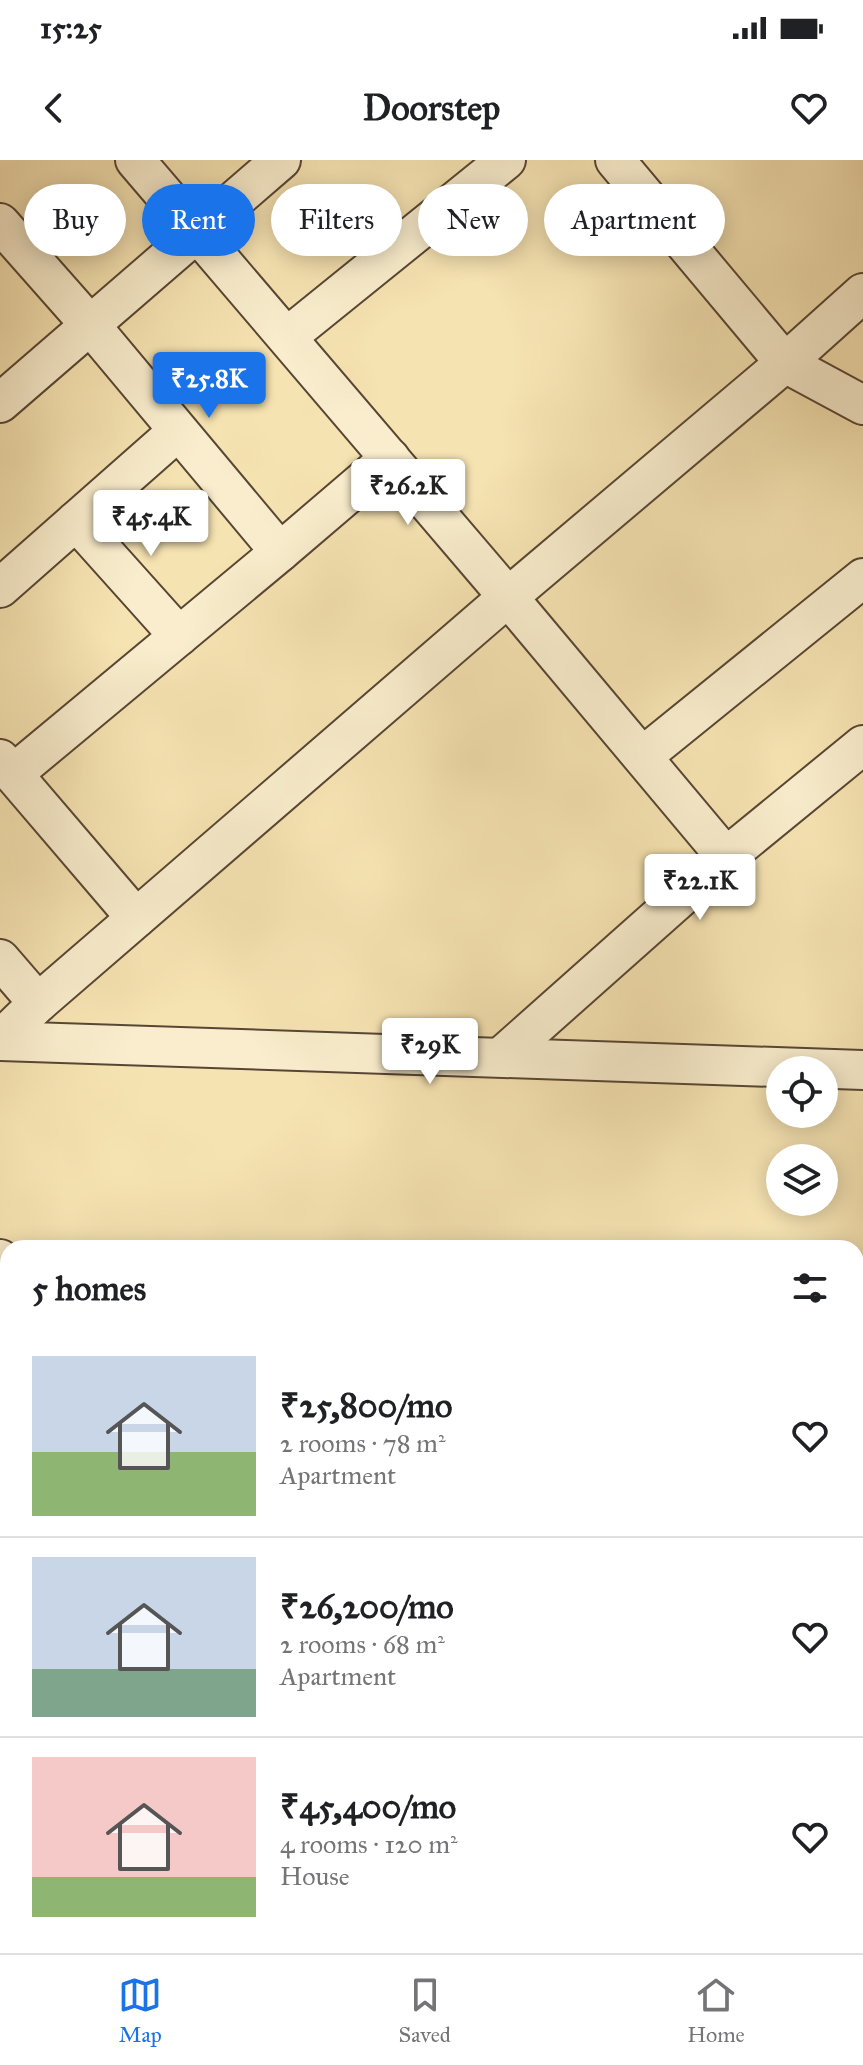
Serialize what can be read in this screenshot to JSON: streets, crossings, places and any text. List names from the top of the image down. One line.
{"page":{"status":"15:25","header":"Doorstep","chip":["Buy","Rent","Filters","New","Apartment"],"price":["₹25.8K","₹26.2K","₹45.4K","₹22.1K","₹29K"],"heading":"5 homes","list":[{"name":"₹25,800/mo","note":"2 rooms · 78 m² · Apartment"},{"name":"₹26,200/mo","note":"2 rooms · 68 m² · Apartment"},{"name":"₹45,400/mo","note":"4 rooms · 120 m² · House"}],"tabs":["Map","Saved","Home"]}}
